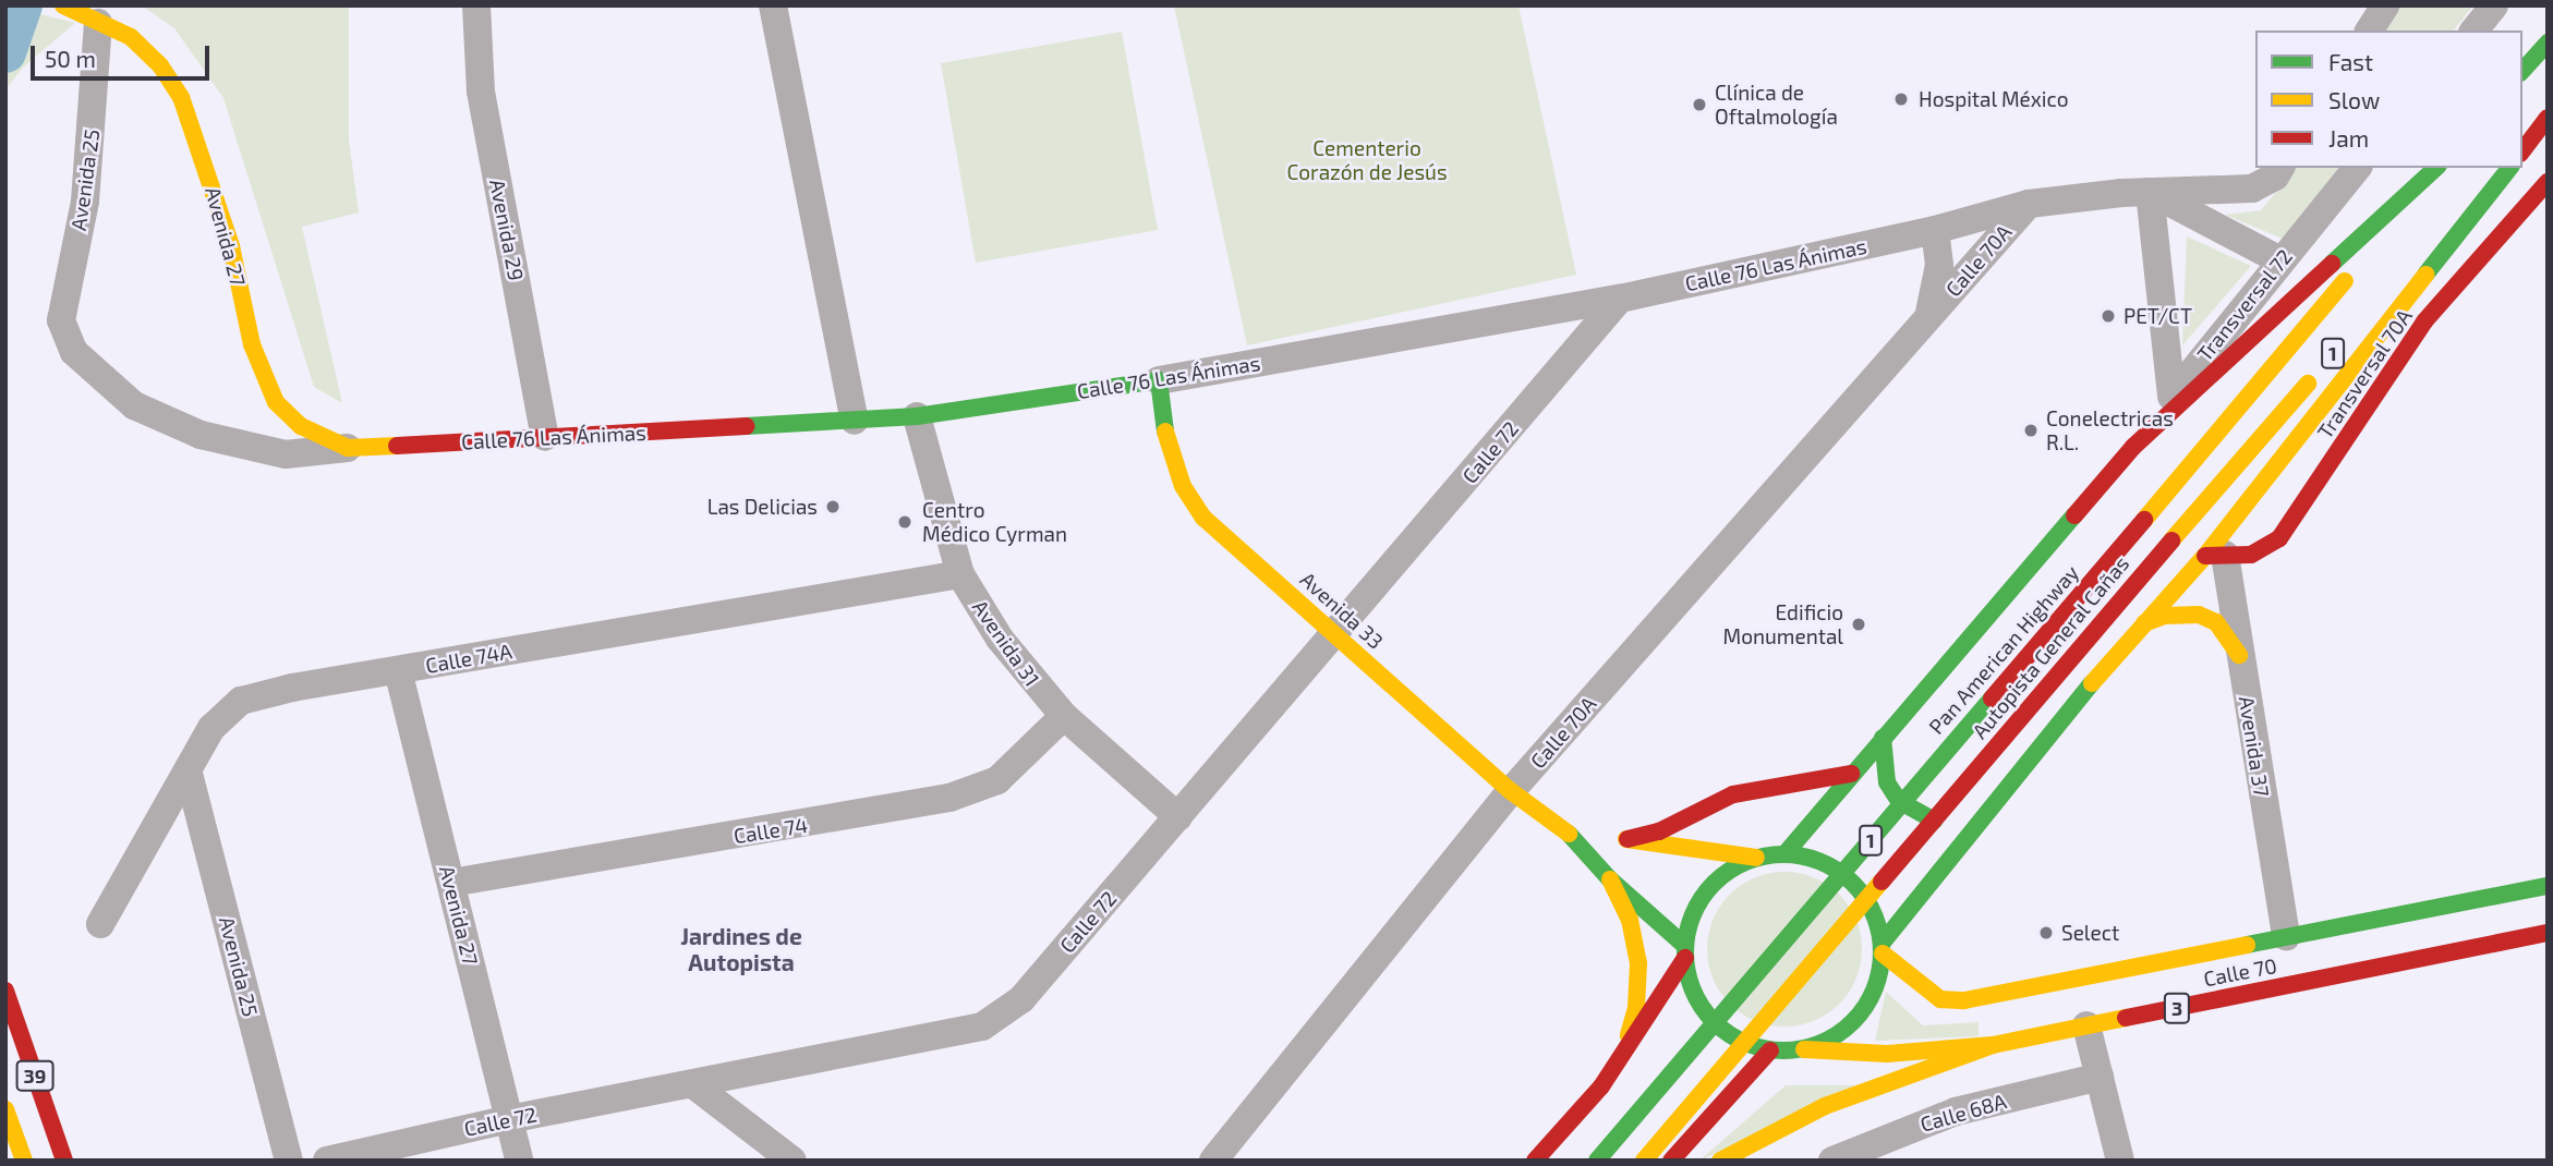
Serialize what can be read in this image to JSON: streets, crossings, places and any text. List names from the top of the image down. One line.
{"streets":{"main road":["Avenida 27","Calle 76 Las Ánimas","1","Transversal 70A","Avenida 33","Autopista General Cañas","Pan American Highway","Calle 70","3","39"],"street":["Avenida 25","Avenida 29","Calle 70A","Transversal 72","Calle 72","Avenida 31","Calle 74A","Avenida 37","Calle 74","Calle 68A"]},"crossings":[["Avenida 25","Avenida 27"],["Avenida 25","Calle 76 Las Ánimas"],["Avenida 25","Calle 74A"],["Avenida 29","Calle 76 Las Ánimas"],["Avenida 27","Calle 76 Las Ánimas"],["Avenida 27","Calle 72"],["Avenida 27","Calle 74A"],["Avenida 27","Calle 74"],["Calle 70A","Calle 76 Las Ánimas"],["Calle 70A","Avenida 33"],["Calle 76 Las Ánimas","Calle 72"],["Calle 76 Las Ánimas","Avenida 33"],["Calle 76 Las Ánimas","Avenida 31"],["Transversal 70A","Avenida 37"],["Calle 72","Avenida 33"],["Calle 72","Avenida 31"],["Avenida 33","Calle 70"],["Avenida 33","3"],["Avenida 31","Calle 74A"],["Avenida 31","Calle 74"],["Avenida 37","Calle 70"],["Calle 70","3"]],"districts":["Jardines de Autopista"],"parks":["Cementerio Corazón de Jesús"],"places":["Hospital México","Clínica de Oftalmología","PET/CT","Conelectricas R.L.","Las Delicias","Centro Médico Cyrman","Edificio Monumental","Select"],"legend":["Fast","Slow","Jam"],"scale_bar":"50 m"}
